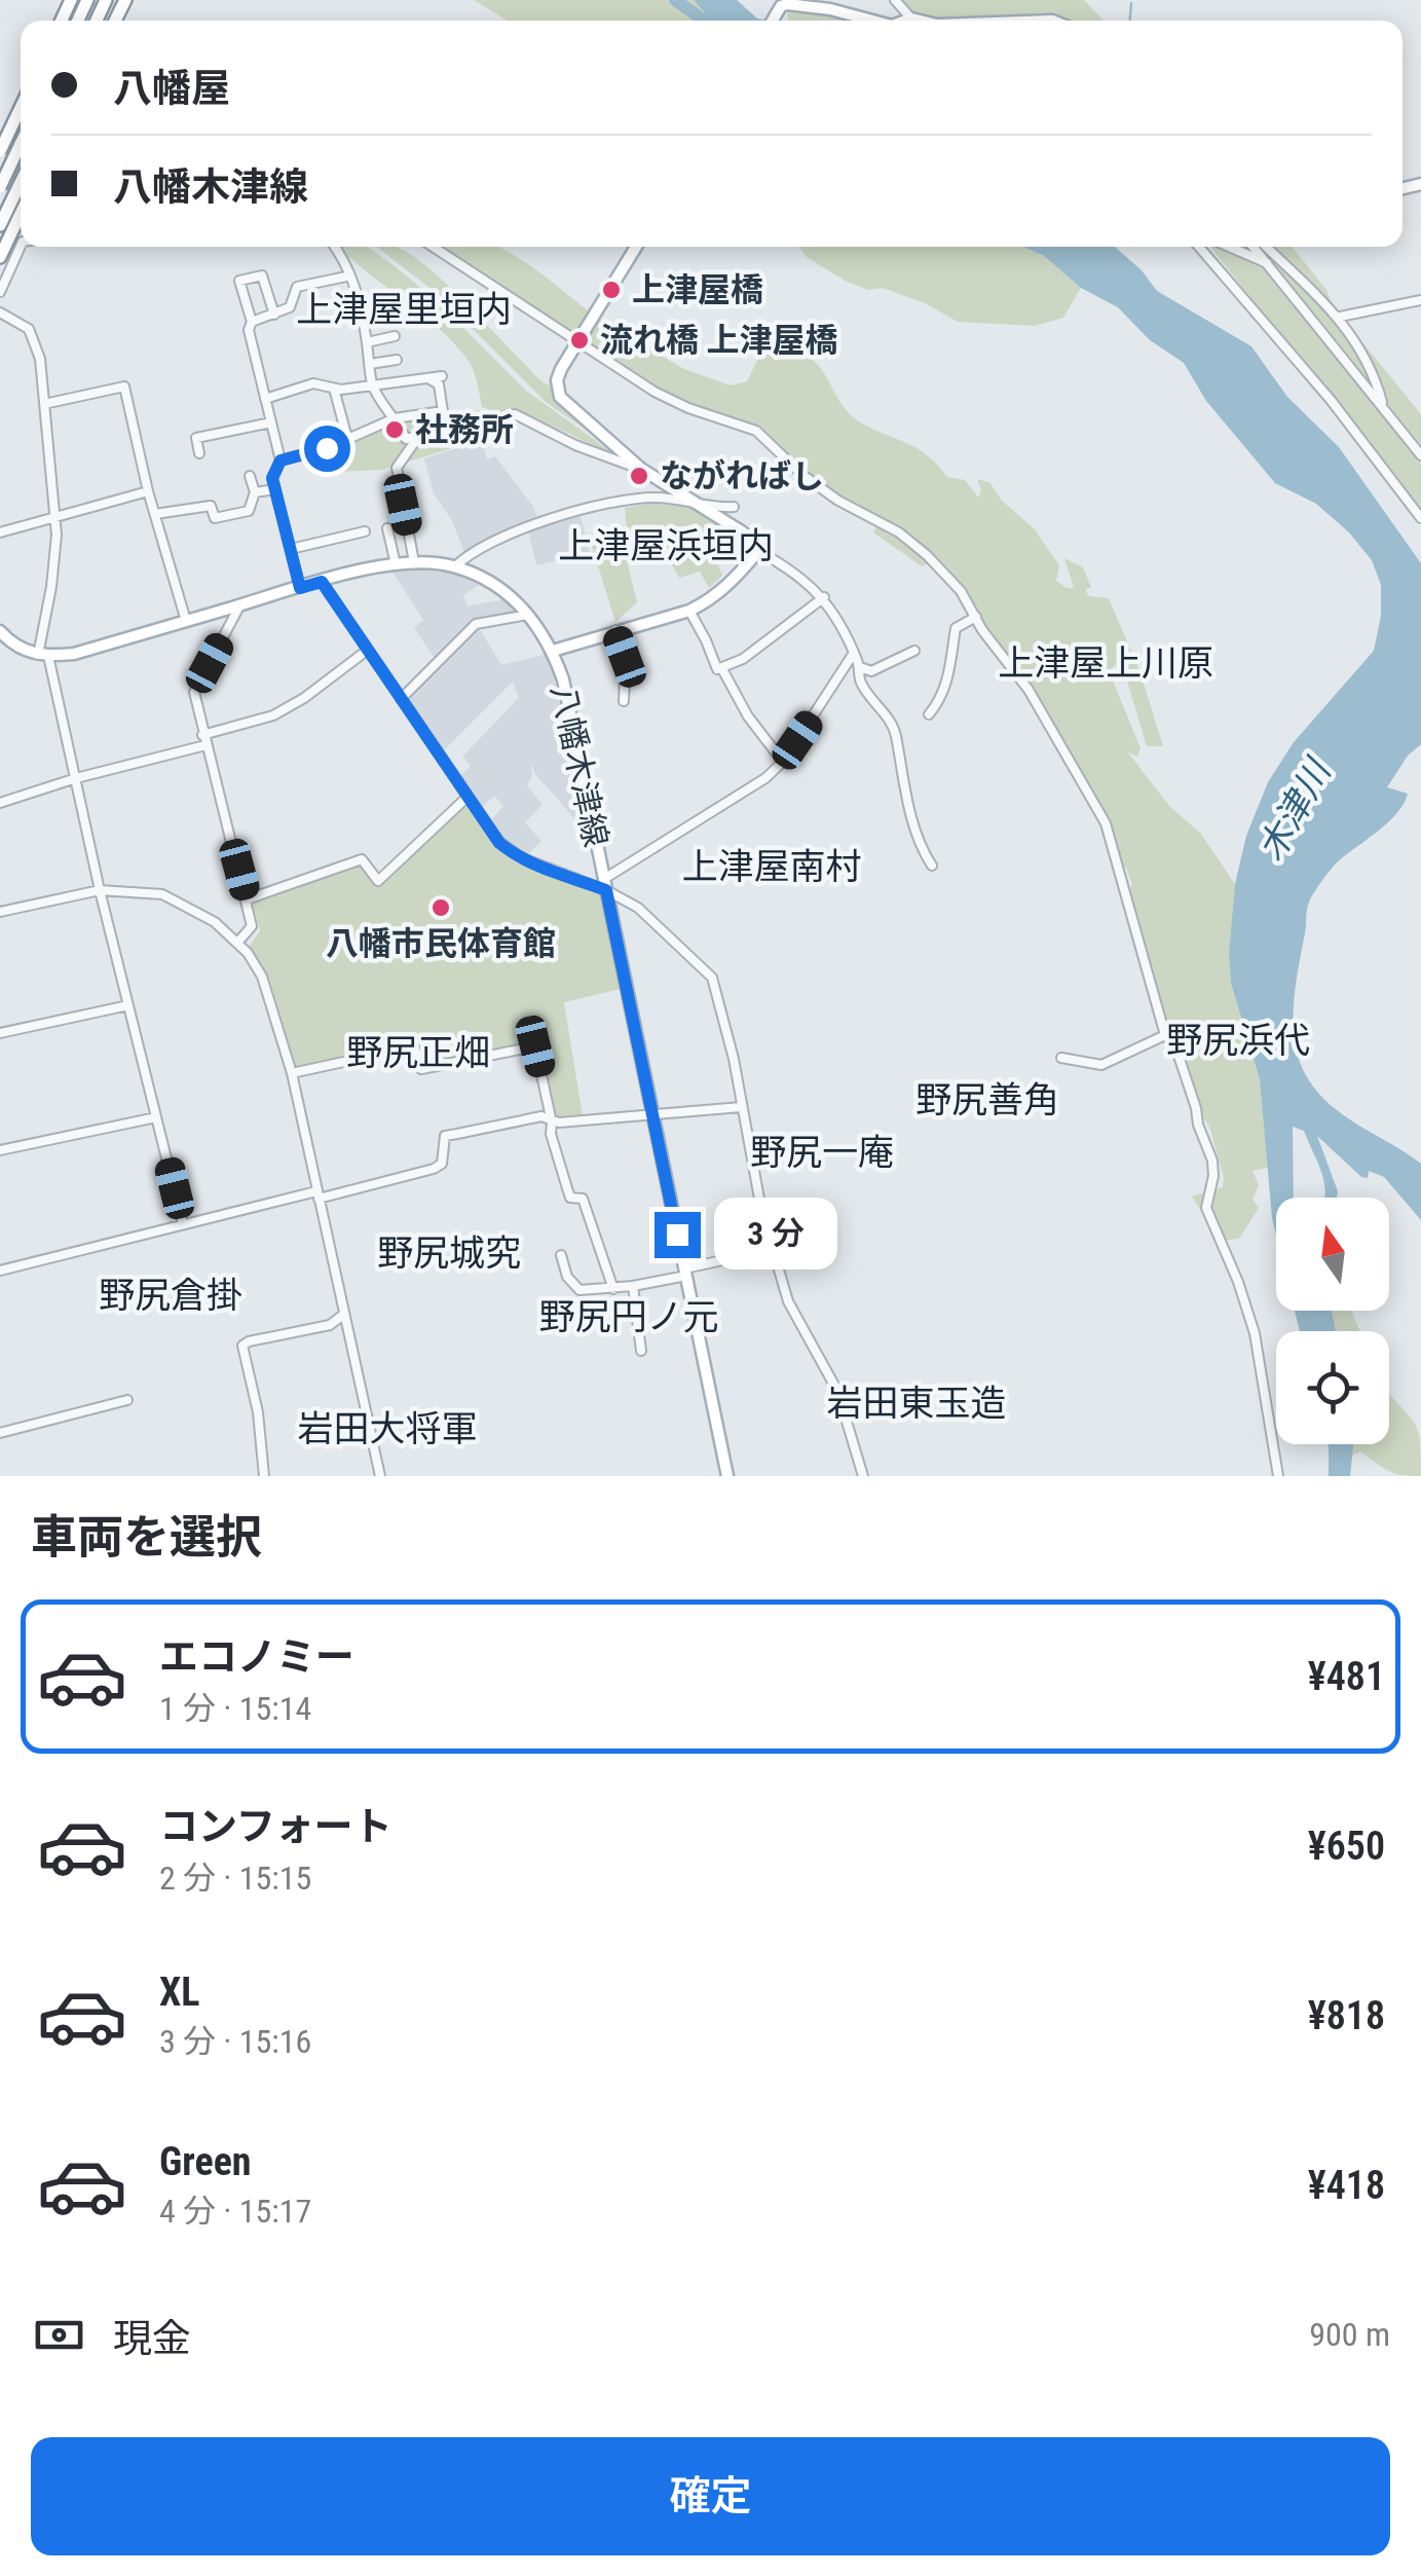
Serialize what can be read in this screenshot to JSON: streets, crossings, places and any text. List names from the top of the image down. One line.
{"streets":{"main road":["八幡木津線"]},"districts":["上津屋里垣内","上津屋浜垣内","上津屋上川原","上津屋南村","野尻浜代","野尻正畑","野尻善角","野尻一庵","野尻城究","野尻倉掛","野尻円ノ元","岩田東玉造","岩田大将軍"],"water":["木津川"],"places":["上津屋橋","流れ橋 上津屋橋","社務所","ながればし","八幡市民体育館"],"north":"top","page":{"banner":["八幡屋","八幡木津線"],"bubble":"3 分","heading":"車両を選択","list":[{"name":"エコノミー","note":"1 分 · 15:14","value":"¥481"},{"name":"コンフォート","note":"2 分 · 15:15","value":"¥650"},{"name":"XL","note":"3 分 · 15:16","value":"¥818"},{"name":"Green","note":"4 分 · 15:17","value":"¥418"}],"pay":["現金","900 m"],"buttons":"確定"}}
